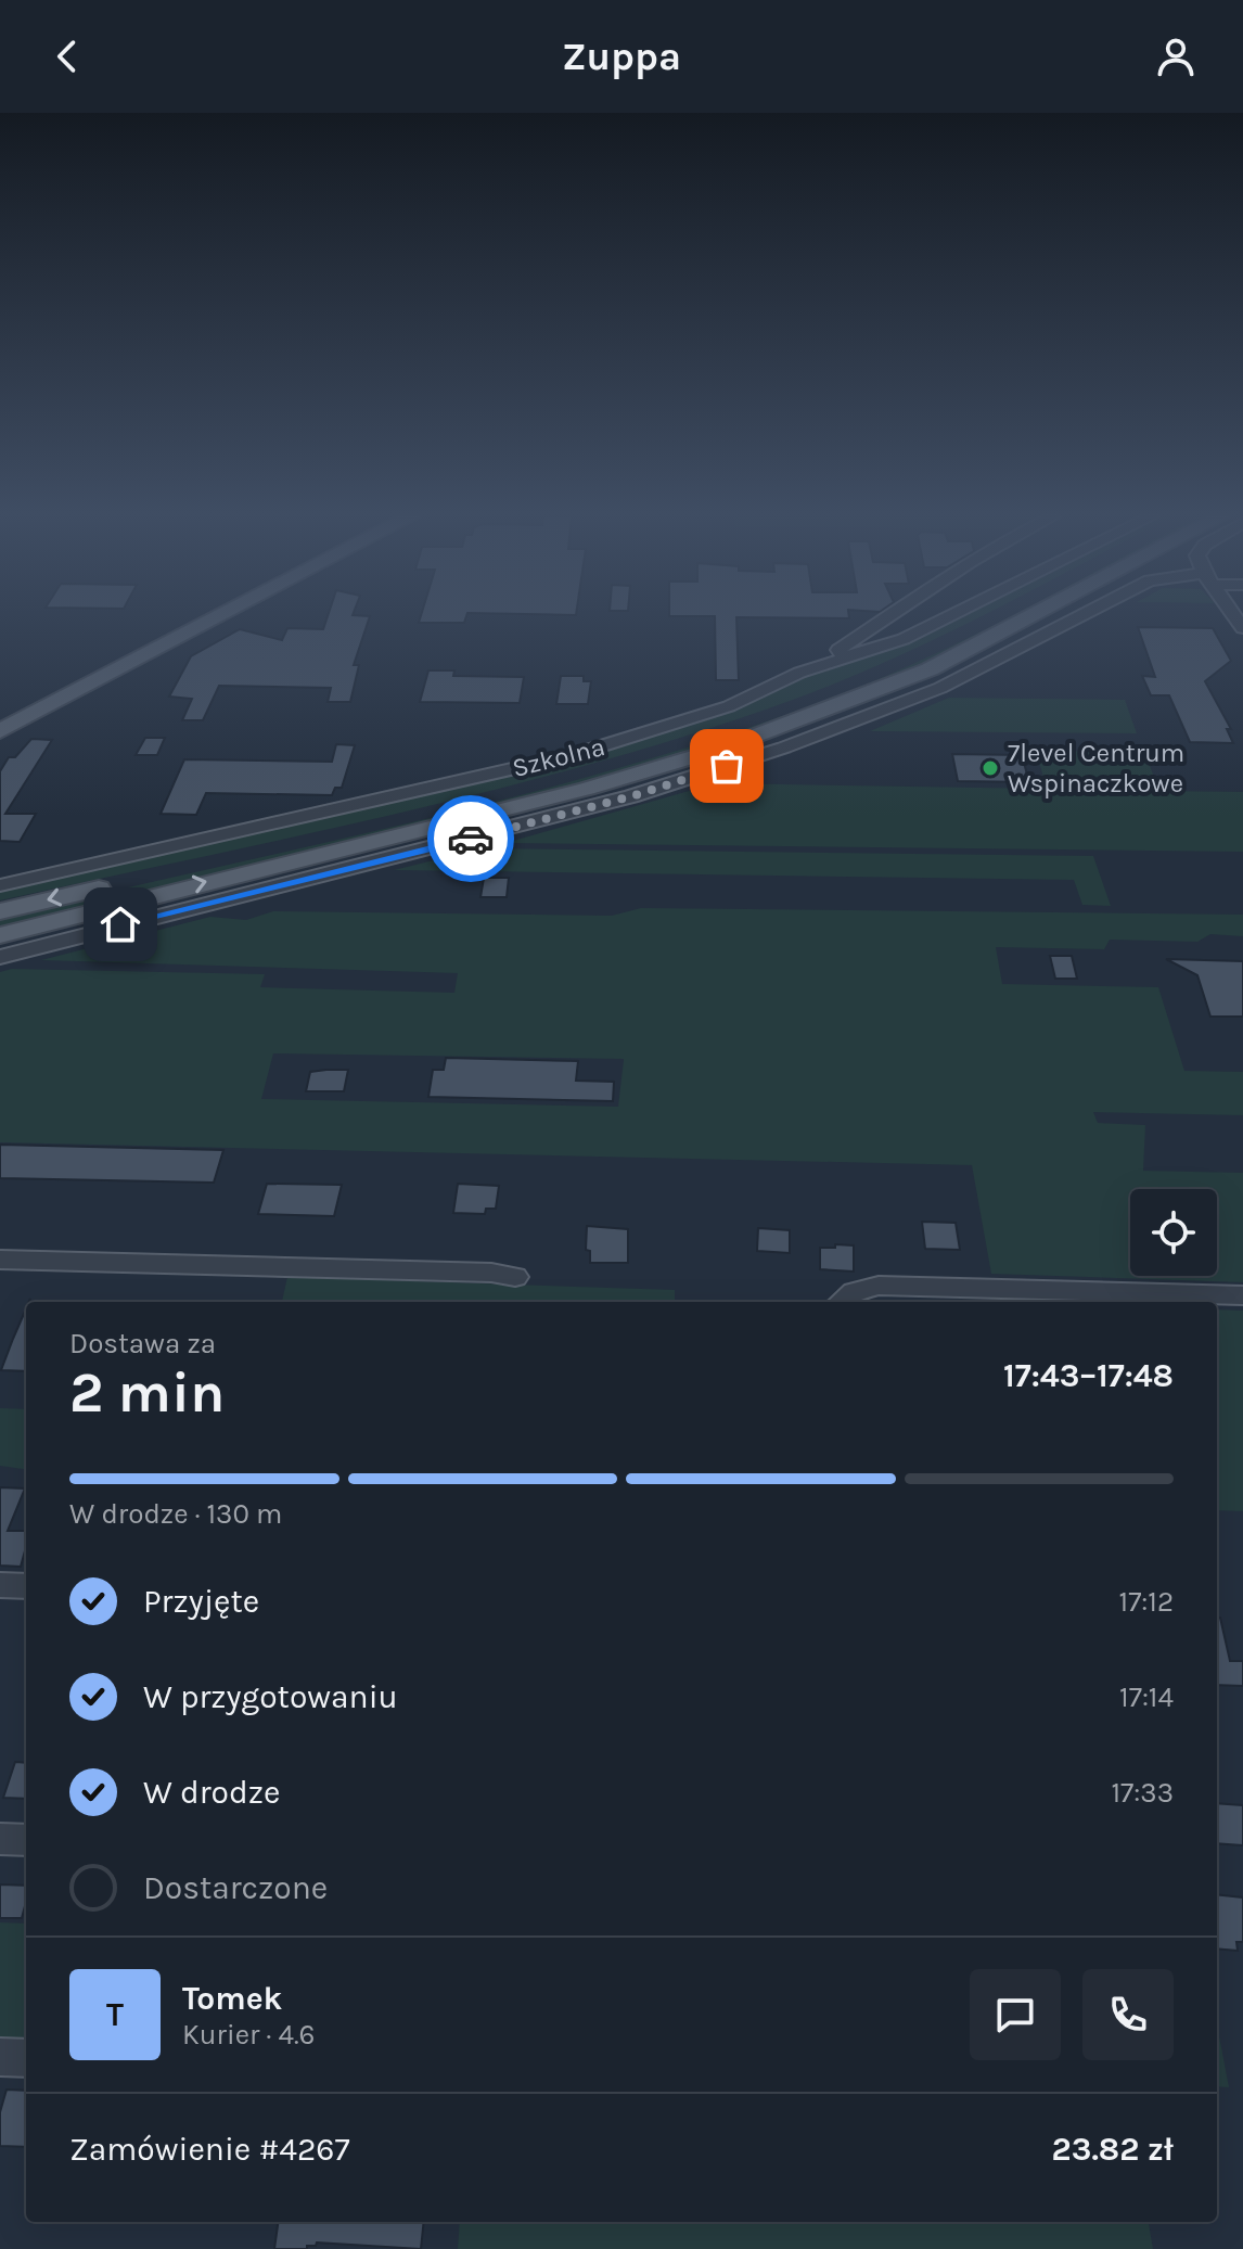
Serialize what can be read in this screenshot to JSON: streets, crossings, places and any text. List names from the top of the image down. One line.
{"streets":{"street":["Szkolna"]},"places":["7level Centrum Wspinaczkowe"],"page":{"header":"Zuppa","heading":["2 min","Dostawa za","17:43–17:48"],"panel":["Tomek","Kurier · 4.6","Zamówienie #4267","23.82 zł"],"bar":"W drodze · 130 m","list":[["Przyjęte","17:12"],["W przygotowaniu","17:14"],["W drodze","17:33"],"Dostarczone"],"round":"T"}}
